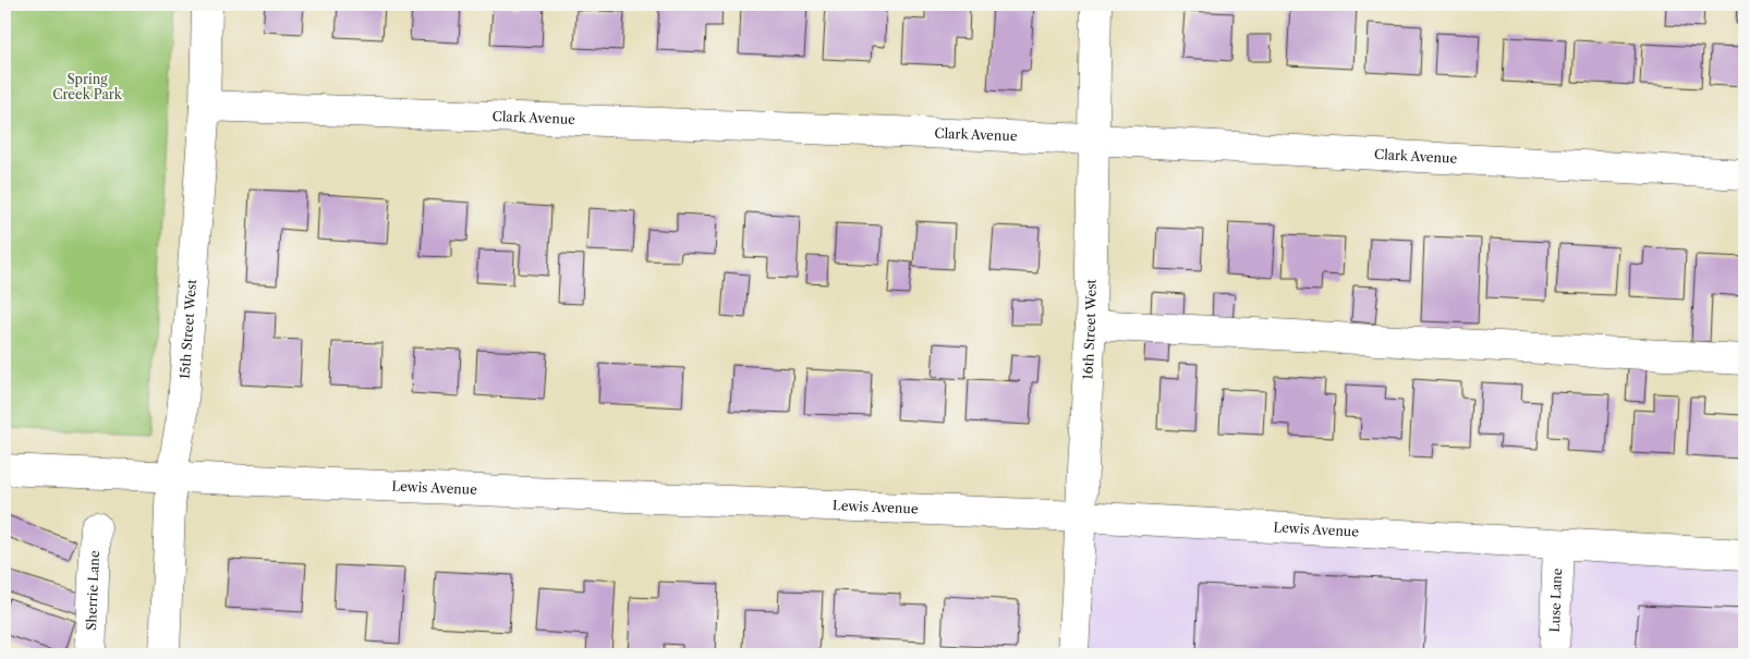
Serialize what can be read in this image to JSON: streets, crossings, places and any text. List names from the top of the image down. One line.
{"streets":{"street":["Clark Avenue","15th Street West","16th Street West","Lewis Avenue","Sherrie Lane","Luse Lane"]},"crossings":[["Clark Avenue","15th Street West"],["Clark Avenue","16th Street West"],["15th Street West","Lewis Avenue"],["16th Street West","Lewis Avenue"],["Lewis Avenue","Luse Lane"]],"parks":["Spring Creek Park"]}
